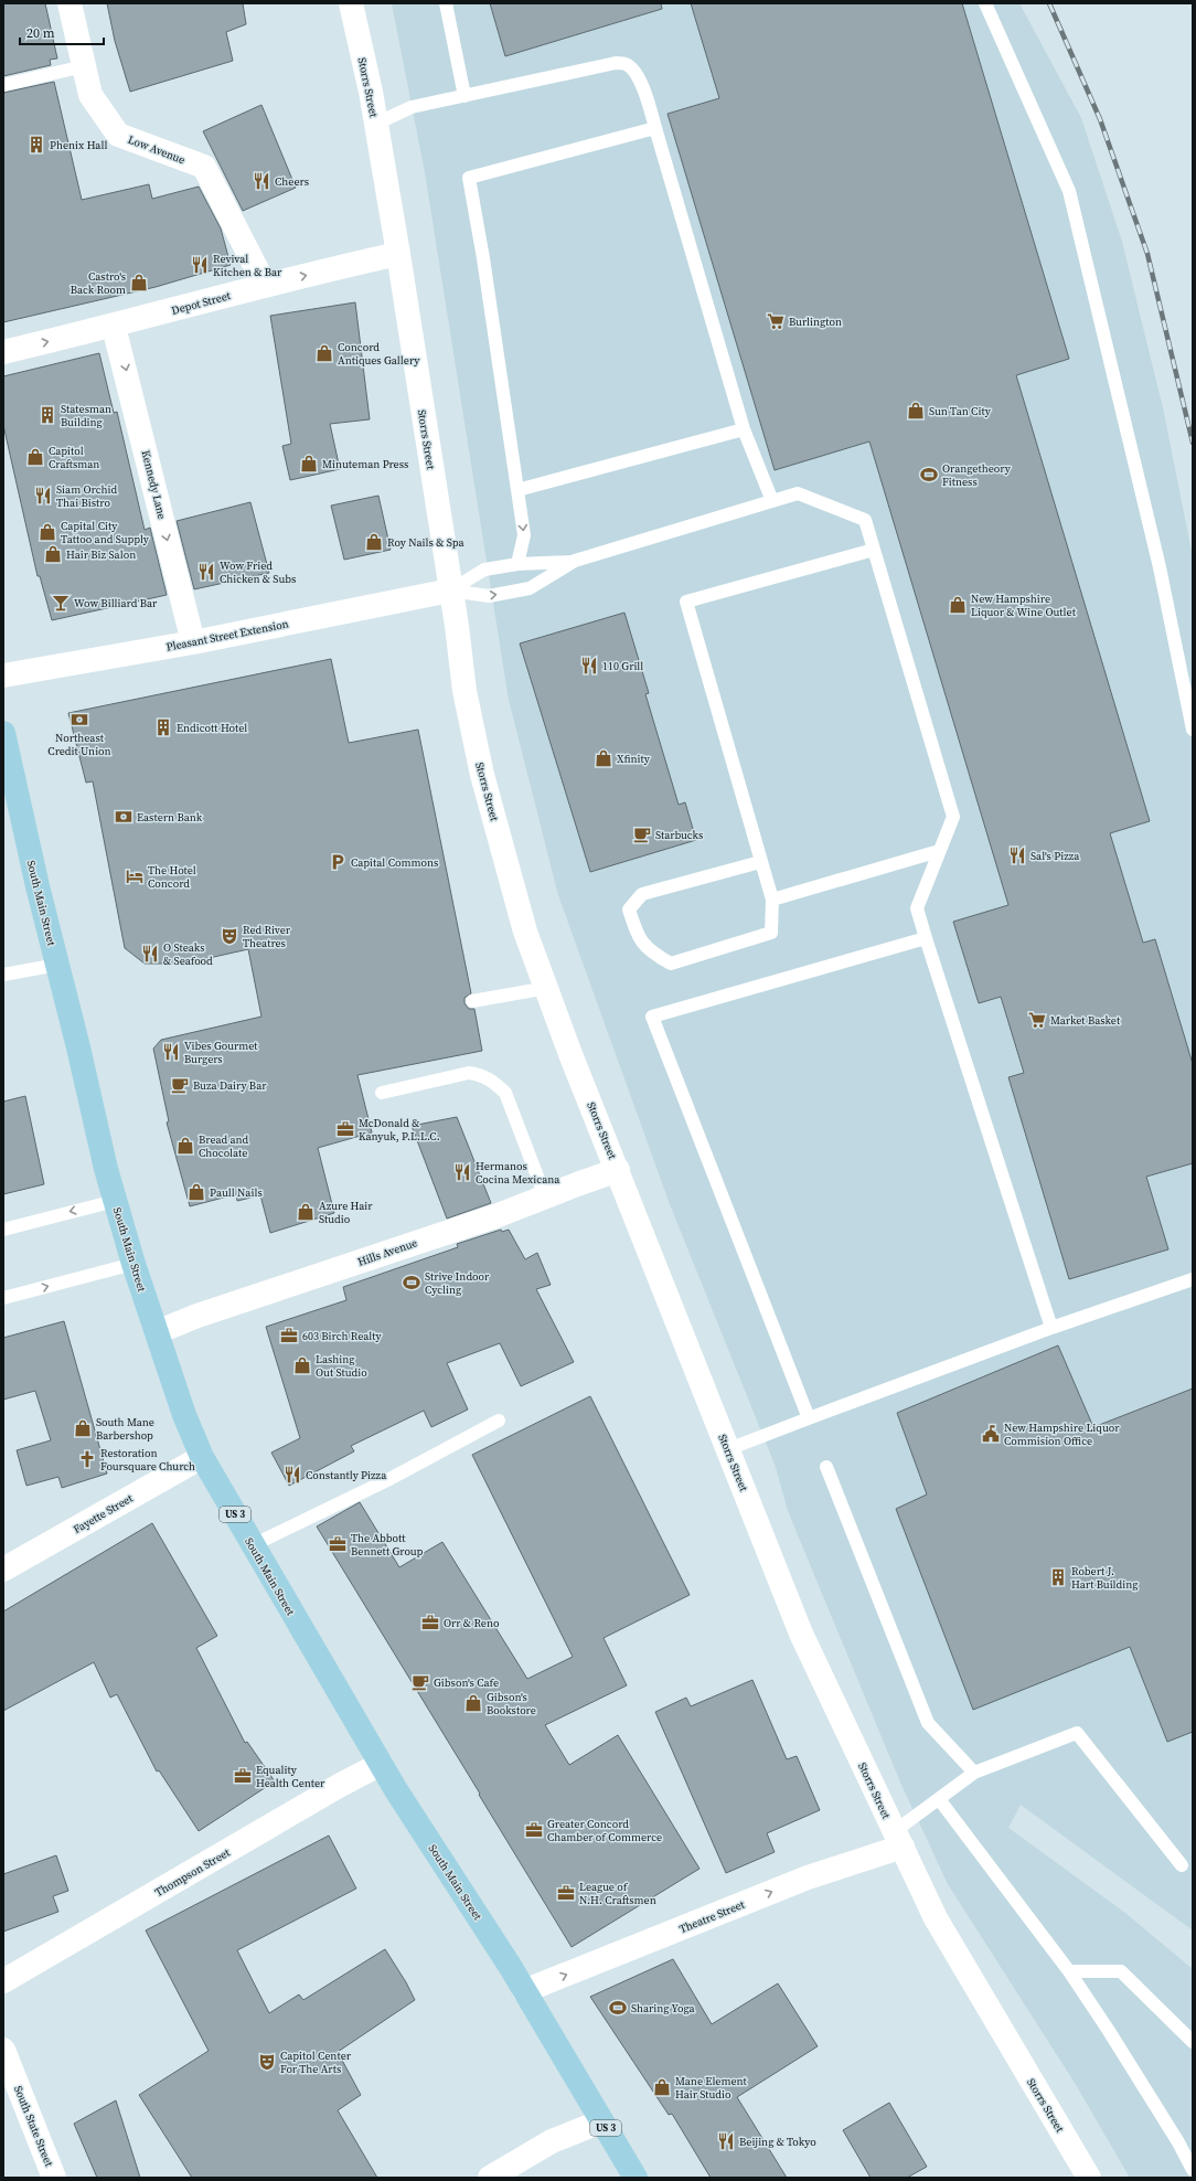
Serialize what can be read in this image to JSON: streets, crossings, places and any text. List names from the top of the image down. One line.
{"streets":{"main road":["South Main Street","US 3"],"street":["Storrs Street","Low Avenue","Depot Street","Kennedy Lane","Pleasant Street Extension","Hills Avenue","Fayette Street","Thompson Street","Theatre Street","South State Street"]},"crossings":[["Storrs Street","Depot Street"],["Storrs Street","Pleasant Street Extension"],["Storrs Street","Hills Avenue"],["Storrs Street","Theatre Street"],["Low Avenue","Depot Street"],["Depot Street","Kennedy Lane"],["Kennedy Lane","Pleasant Street Extension"],["South Main Street","Hills Avenue"],["South Main Street","Fayette Street"],["South Main Street","Thompson Street"],["South Main Street","Theatre Street"]],"one_way":["Depot Street","Kennedy Lane","Theatre Street"],"places":{"building":["Phenix Hall","Statesman Building","Endicott Hotel","Robert J. Hart Building"],"restaurant":["Cheers","Revival Kitchen & Bar","Siam Orchid Thai Bistro","Wow Fried Chicken & Subs","110 Grill","Sal's Pizza","O Steaks & Seafood","Vibes Gourmet Burgers","Hermanos Cocina Mexicana","Constantly Pizza","Beijing & Tokyo"],"shop":["Castro's Back Room","Concord Antiques Gallery","Sun Tan City","Capitol Craftsman","Minuteman Press","Capital City Tattoo and Supply","Roy Nails & Spa","Hair Biz Salon","New Hampshire Liquor & Wine Outlet","Xfinity","Bread and Chocolate","Paull Nails","Azure Hair Studio","Lashing Out Studio","South Mane Barbershop","Gibson's Bookstore","Mane Element Hair Studio"],"supermarket":["Burlington","Market Basket"],"sports":["Orangetheory Fitness","Strive Indoor Cycling","Sharing Yoga"],"bar":["Wow Billiard Bar"],"bank":["Northeast Credit Union","Eastern Bank"],"cafe":["Starbucks","Buza Dairy Bar","Gibson's Cafe"],"parking":["Capital Commons"],"hotel":["The Hotel Concord"],"theatre":["Red River Theatres","Capitol Center For The Arts"],"office":["McDonald & Kanyuk, P.L.L.C.","603 Birch Realty","The Abbott Bennett Group","Orr & Reno","Equality Health Center","Greater Concord Chamber of Commerce","League of N.H. Craftsmen"],"public building":["New Hampshire Liquor Commision Office"],"church":["Restoration Foursquare Church"]},"scale_bar":"20 m"}
